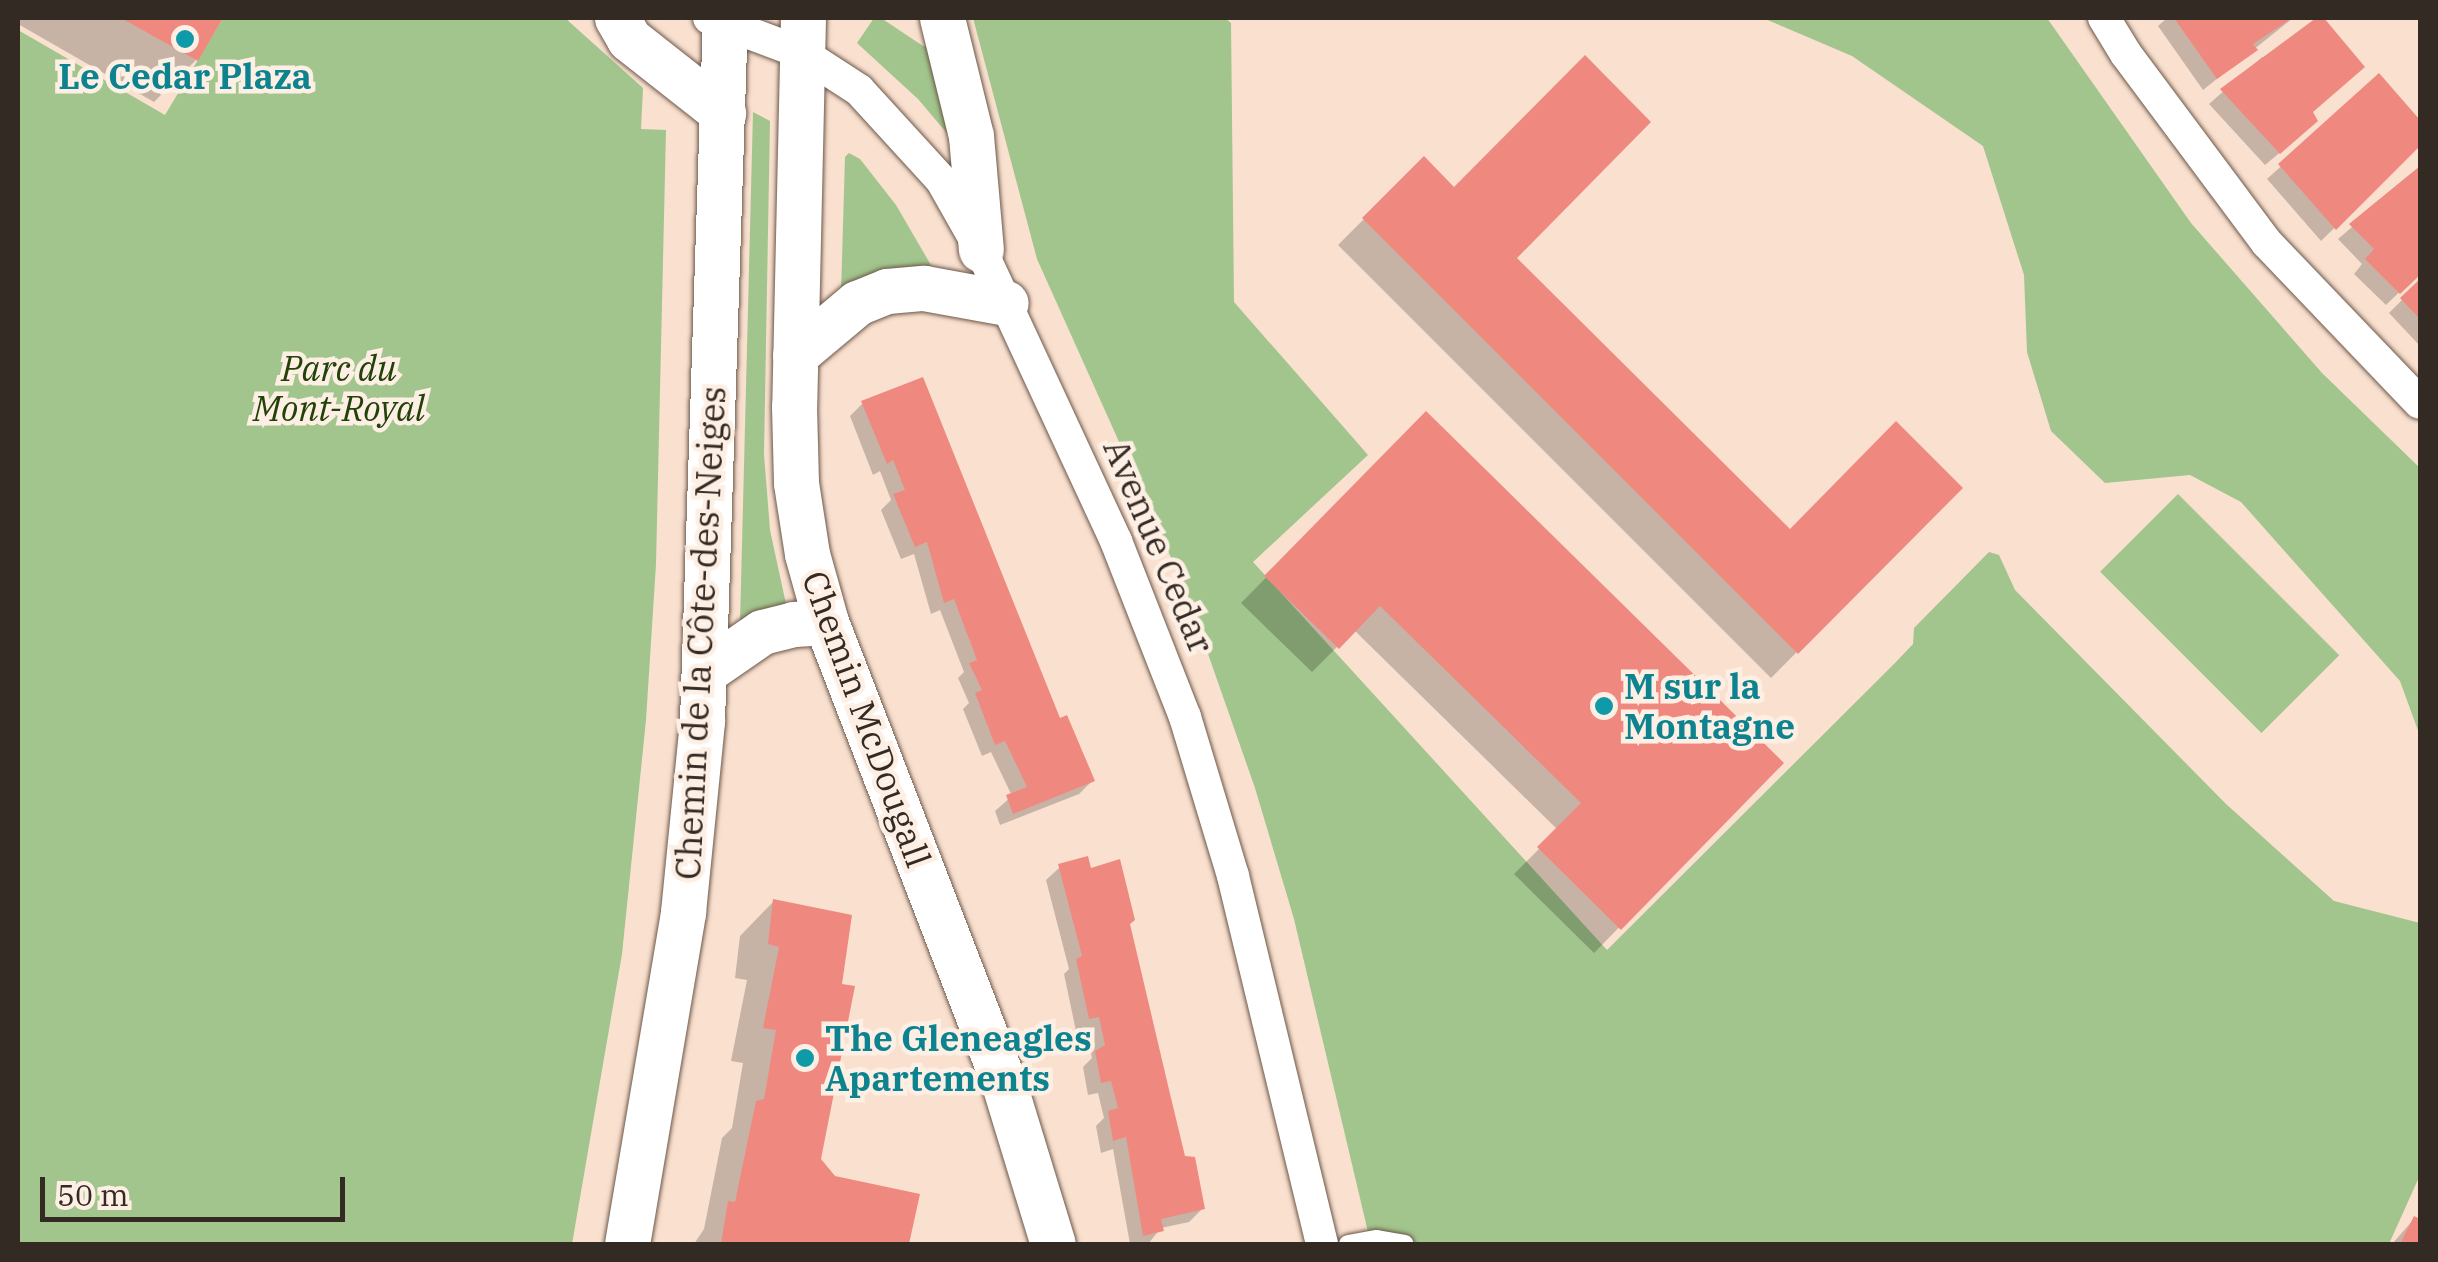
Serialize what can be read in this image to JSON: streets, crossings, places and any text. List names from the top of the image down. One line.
{"streets":{"main road":["Chemin de la Côte-des-Neiges","Chemin McDougall"],"street":["Avenue Cedar"]},"crossings":[["Avenue Cedar","Chemin de la Côte-des-Neiges"],["Avenue Cedar","Chemin McDougall"]],"parks":["Parc du Mont-Royal"],"places":["Le Cedar Plaza","M sur la Montagne","The Gleneagles Apartements"],"scale_bar":"50 m"}
